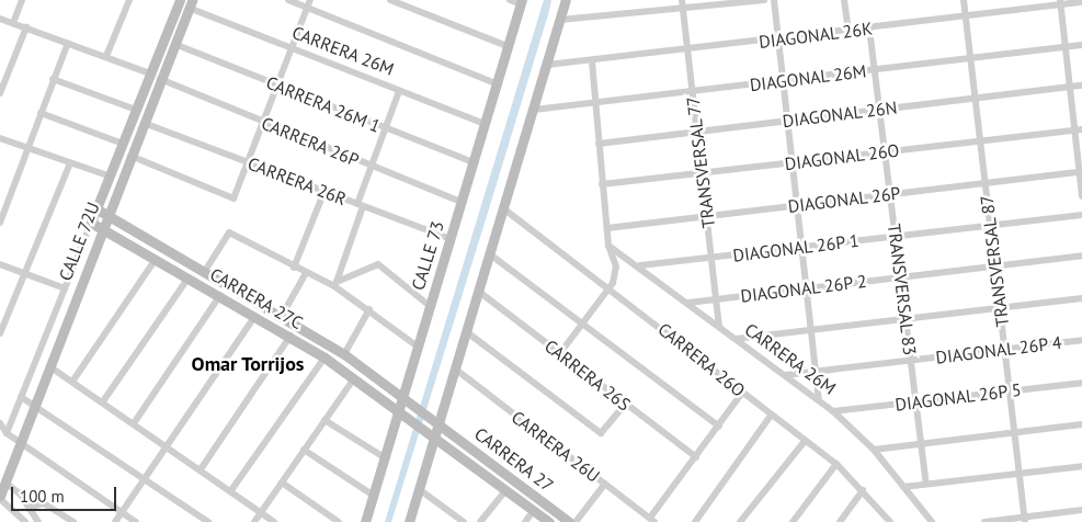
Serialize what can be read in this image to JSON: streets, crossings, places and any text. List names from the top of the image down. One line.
{"streets":{"street":["DIAGONAL 26K","CARRERA 26M","DIAGONAL 26M","CARRERA 26M 1","DIAGONAL 26N","CARRERA 26P","DIAGONAL 26O","TRANSVERSAL 77","CARRERA 26R","DIAGONAL 26P","CALLE 72U","DIAGONAL 26P 1","CALLE 73","TRANSVERSAL 87","DIAGONAL 26P 2","TRANSVERSAL 83","CARRERA 27C","DIAGONAL 26P 4","CARRERA 26O","CARRERA 26S","DIAGONAL 26P 5","CARRERA 26U","CARRERA 27"]},"crossings":[["DIAGONAL 26K","TRANSVERSAL 77"],["DIAGONAL 26K","TRANSVERSAL 87"],["DIAGONAL 26K","TRANSVERSAL 83"],["CARRERA 26M","TRANSVERSAL 77"],["CARRERA 26M","CALLE 72U"],["CARRERA 26M","DIAGONAL 26P 1"],["CARRERA 26M","CALLE 73"],["CARRERA 26M","DIAGONAL 26P 2"],["CARRERA 26M","DIAGONAL 26P 4"],["CARRERA 26M","DIAGONAL 26P 5"],["DIAGONAL 26M","TRANSVERSAL 77"],["DIAGONAL 26M","TRANSVERSAL 87"],["DIAGONAL 26M","TRANSVERSAL 83"],["CARRERA 26M 1","CALLE 72U"],["CARRERA 26M 1","CALLE 73"],["DIAGONAL 26N","TRANSVERSAL 77"],["DIAGONAL 26N","TRANSVERSAL 87"],["DIAGONAL 26N","TRANSVERSAL 83"],["CARRERA 26P","CALLE 72U"],["CARRERA 26P","CALLE 73"],["DIAGONAL 26O","TRANSVERSAL 77"],["DIAGONAL 26O","TRANSVERSAL 87"],["DIAGONAL 26O","TRANSVERSAL 83"],["TRANSVERSAL 77","DIAGONAL 26P"],["TRANSVERSAL 77","DIAGONAL 26P 1"],["TRANSVERSAL 77","DIAGONAL 26P 2"],["CARRERA 26R","CALLE 72U"],["CARRERA 26R","CALLE 73"],["DIAGONAL 26P","TRANSVERSAL 87"],["DIAGONAL 26P","TRANSVERSAL 83"],["CALLE 72U","CARRERA 27C"],["DIAGONAL 26P 1","TRANSVERSAL 87"],["DIAGONAL 26P 1","TRANSVERSAL 83"],["CALLE 73","CARRERA 27C"],["TRANSVERSAL 87","DIAGONAL 26P 2"],["TRANSVERSAL 87","DIAGONAL 26P 4"],["TRANSVERSAL 87","DIAGONAL 26P 5"],["DIAGONAL 26P 2","TRANSVERSAL 83"],["TRANSVERSAL 83","DIAGONAL 26P 4"],["TRANSVERSAL 83","DIAGONAL 26P 5"]],"districts":["Omar Torrijos"],"scale_bar":"100 m"}
